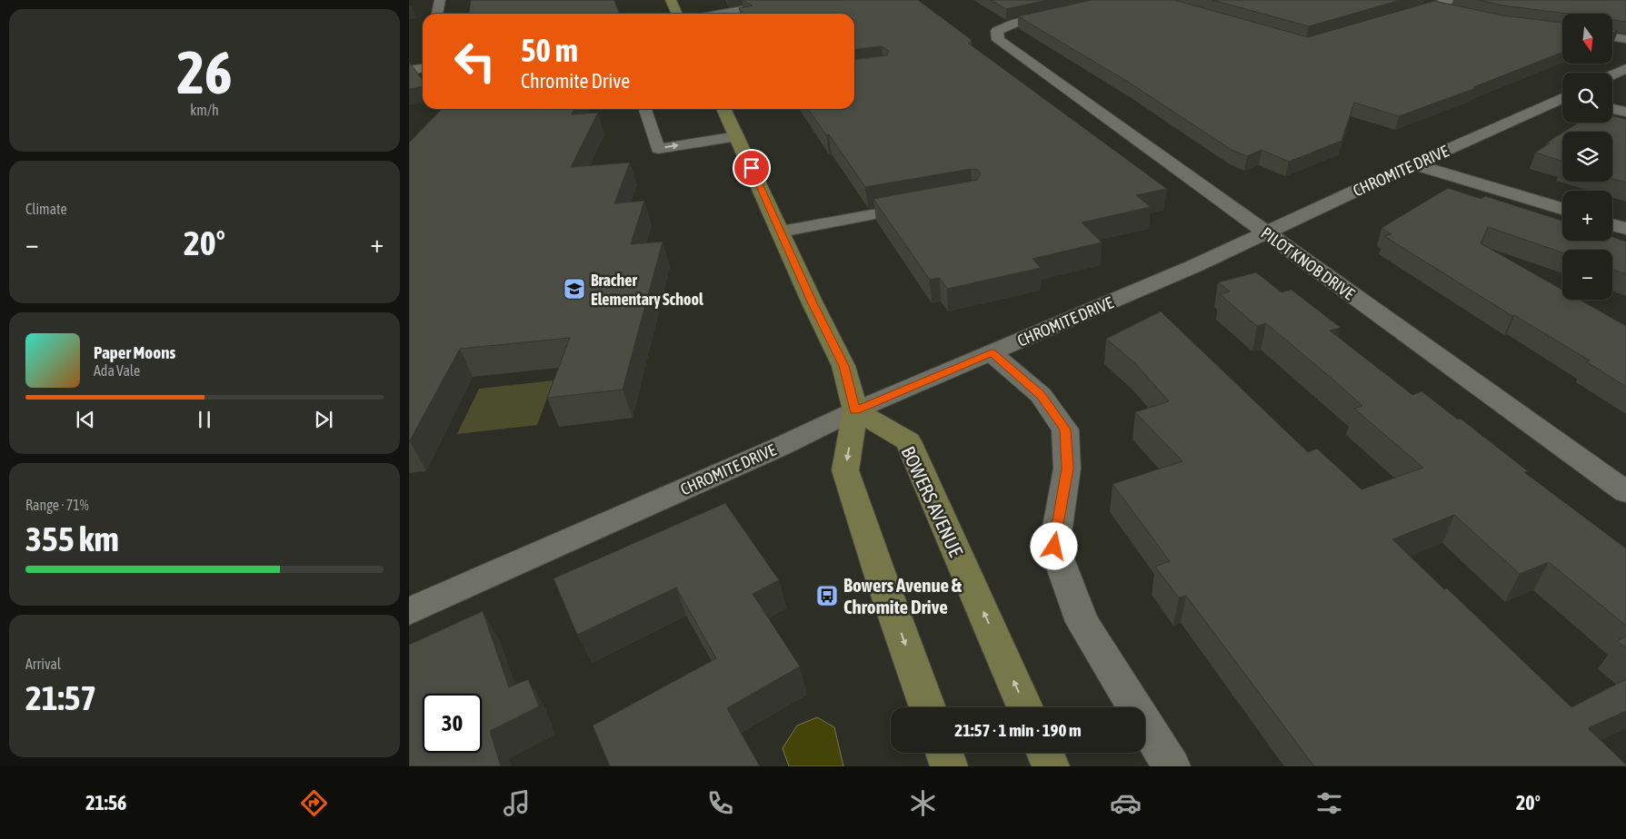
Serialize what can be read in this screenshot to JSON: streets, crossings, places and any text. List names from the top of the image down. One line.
{"streets":{"main road":["BOWERS AVENUE"],"street":["CHROMITE DRIVE","PILOT KNOB DRIVE"]},"crossings":[["CHROMITE DRIVE","PILOT KNOB DRIVE"],["CHROMITE DRIVE","BOWERS AVENUE"]],"places":{"school or university":["Bracher Elementary School"],"bus stop":["Bowers Avenue & Chromite Drive"]},"north":"bottom","page":{"tile":[["26","km/h"],"Climate",["Range · 71%","355 km"],["Arrival","21:57"]],"map_buttons":["+","−"],"turn":["50 m","Chromite Drive"],"heat":["−","20°","+"],"song":["Paper Moons","Ada Vale"],"limit":"30","trip":"21:57 · 1 min · 190 m","tabs":["21:56","20°"]}}
